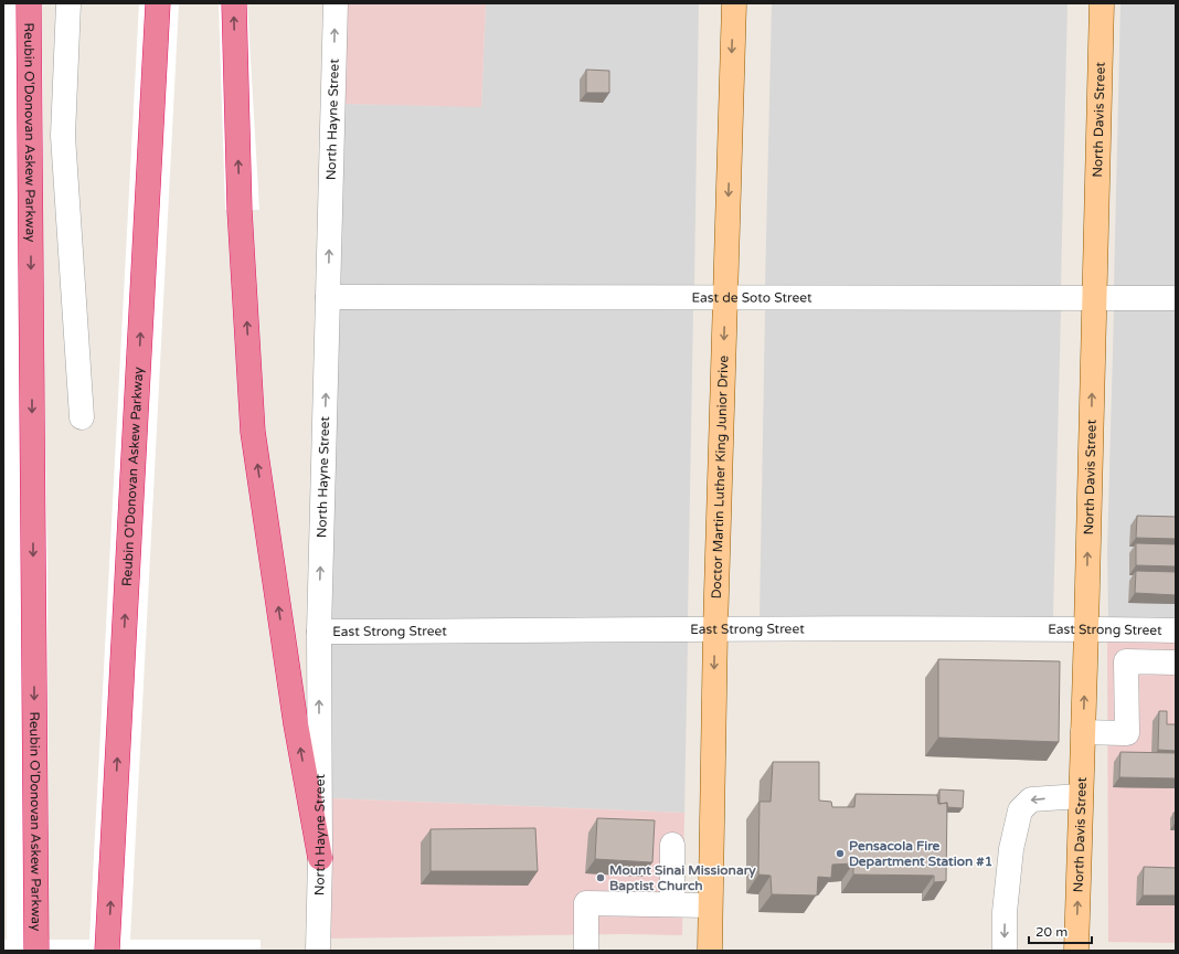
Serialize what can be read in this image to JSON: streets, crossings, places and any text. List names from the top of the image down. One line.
{"streets":{"highway":["Reubin O'Donovan Askew Parkway"],"main road":["North Davis Street","Doctor Martin Luther King Junior Drive"],"street":["North Hayne Street","East de Soto Street","East Strong Street"]},"crossings":[["North Hayne Street","East de Soto Street"],["North Hayne Street","East Strong Street"],["North Davis Street","East de Soto Street"],["North Davis Street","East Strong Street"],["East de Soto Street","Doctor Martin Luther King Junior Drive"],["Doctor Martin Luther King Junior Drive","East Strong Street"]],"one_way":["North Hayne Street","North Davis Street","Doctor Martin Luther King Junior Drive"],"places":["Pensacola Fire Department Station #1","Mount Sinai Missionary Baptist Church"],"scale_bar":"20 m"}
